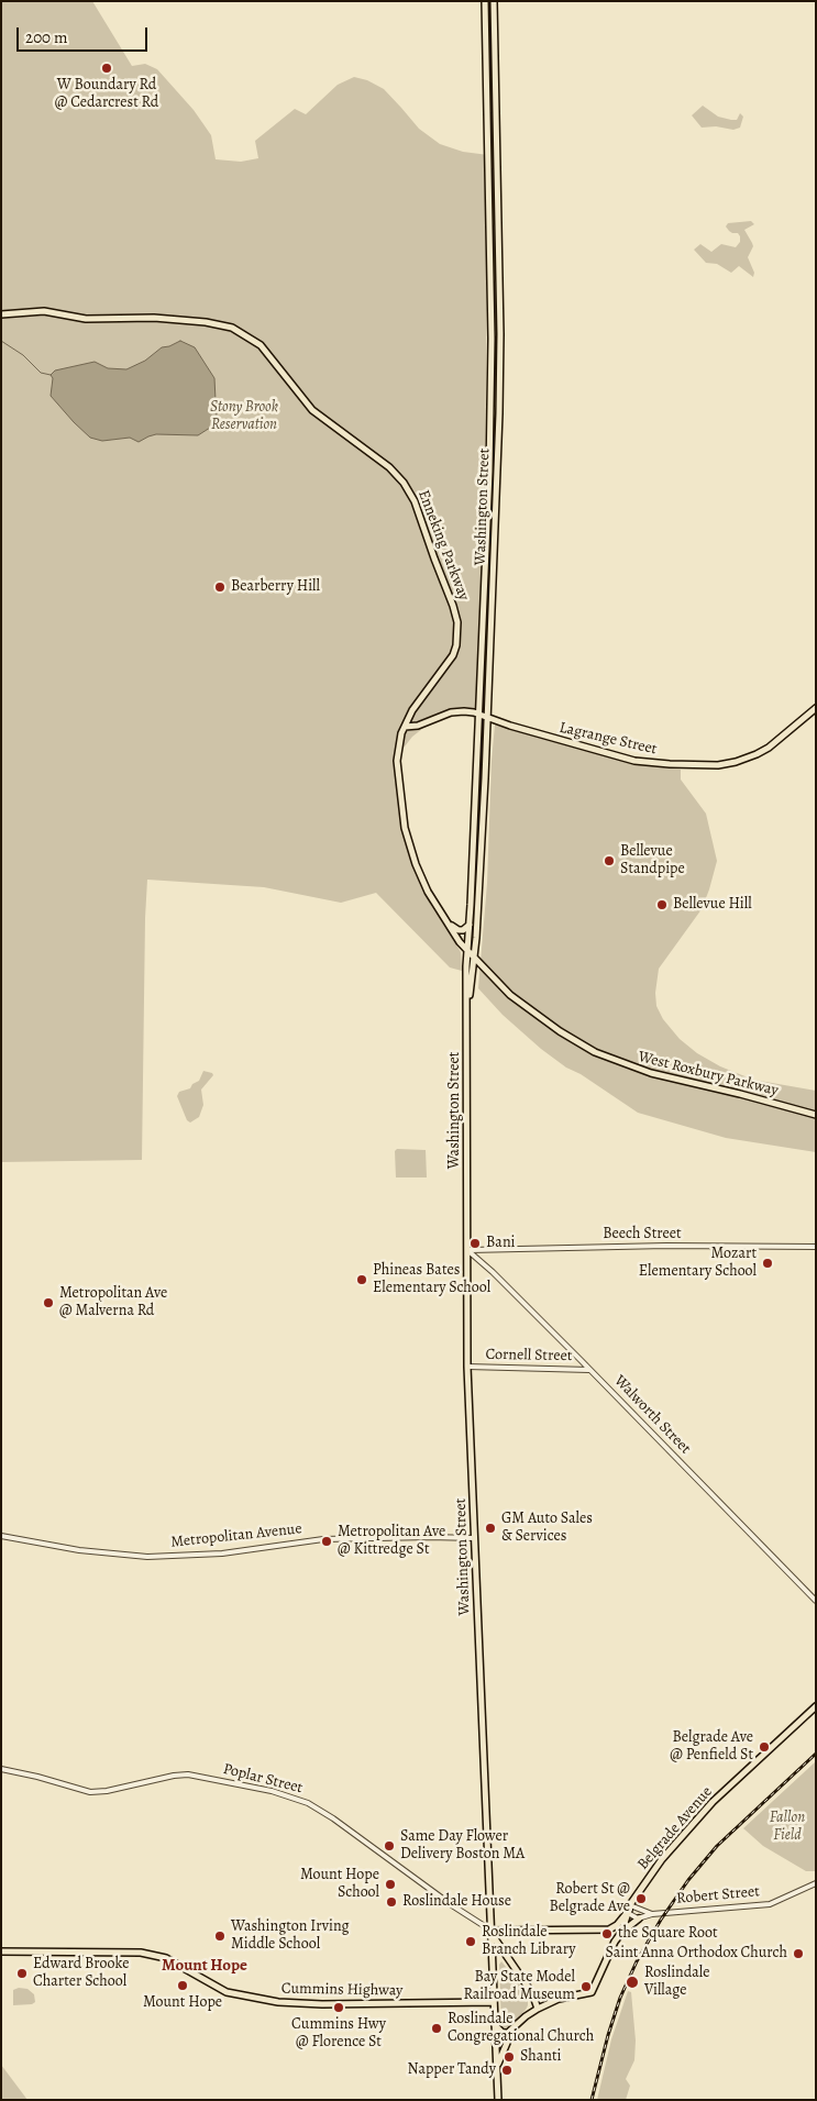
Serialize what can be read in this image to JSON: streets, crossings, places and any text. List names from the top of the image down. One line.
{"streets":{"main road":["Washington Street","Enneking Parkway","Lagrange Street","West Roxbury Parkway","Poplar Street","Belgrade Avenue","Cummins Highway"],"street":["Beech Street","Cornell Street","Walworth Street","Metropolitan Avenue","Robert Street"]},"crossings":[["Washington Street","Enneking Parkway"],["Washington Street","Lagrange Street"],["Washington Street","West Roxbury Parkway"],["Washington Street","Beech Street"],["Washington Street","Cornell Street"],["Washington Street","Walworth Street"],["Washington Street","Metropolitan Avenue"],["Washington Street","Poplar Street"],["Washington Street","Cummins Highway"],["Enneking Parkway","West Roxbury Parkway"],["Beech Street","Walworth Street"],["Cornell Street","Walworth Street"],["Poplar Street","Belgrade Avenue"],["Belgrade Avenue","Robert Street"]],"districts":["Mount Hope"],"parks":["Stony Brook Reservation","Fallon Field"],"places":["W Boundary Rd @ Cedarcrest Rd","Bearberry Hill","Bellevue Standpipe","Bellevue Hill","Bani","Mozart Elementary School","Phineas Bates Elementary School","Metropolitan Ave @ Malverna Rd","GM Auto Sales & Services","Metropolitan Ave @ Kittredge St","Belgrade Ave @ Penfield St","Same Day Flower Delivery Boston MA","Mount Hope School","Robert St @ Belgrade Ave","Roslindale House","the Square Root","Washington Irving Middle School","Roslindale Branch Library","Saint Anna Orthodox Church","Edward Brooke Charter School","Roslindale Village","Mount Hope","Bay State Model Railroad Museum","Cummins Hwy @ Florence St","Roslindale Congregational Church","Shanti","Napper Tandy"],"scale_bar":"200 m"}
